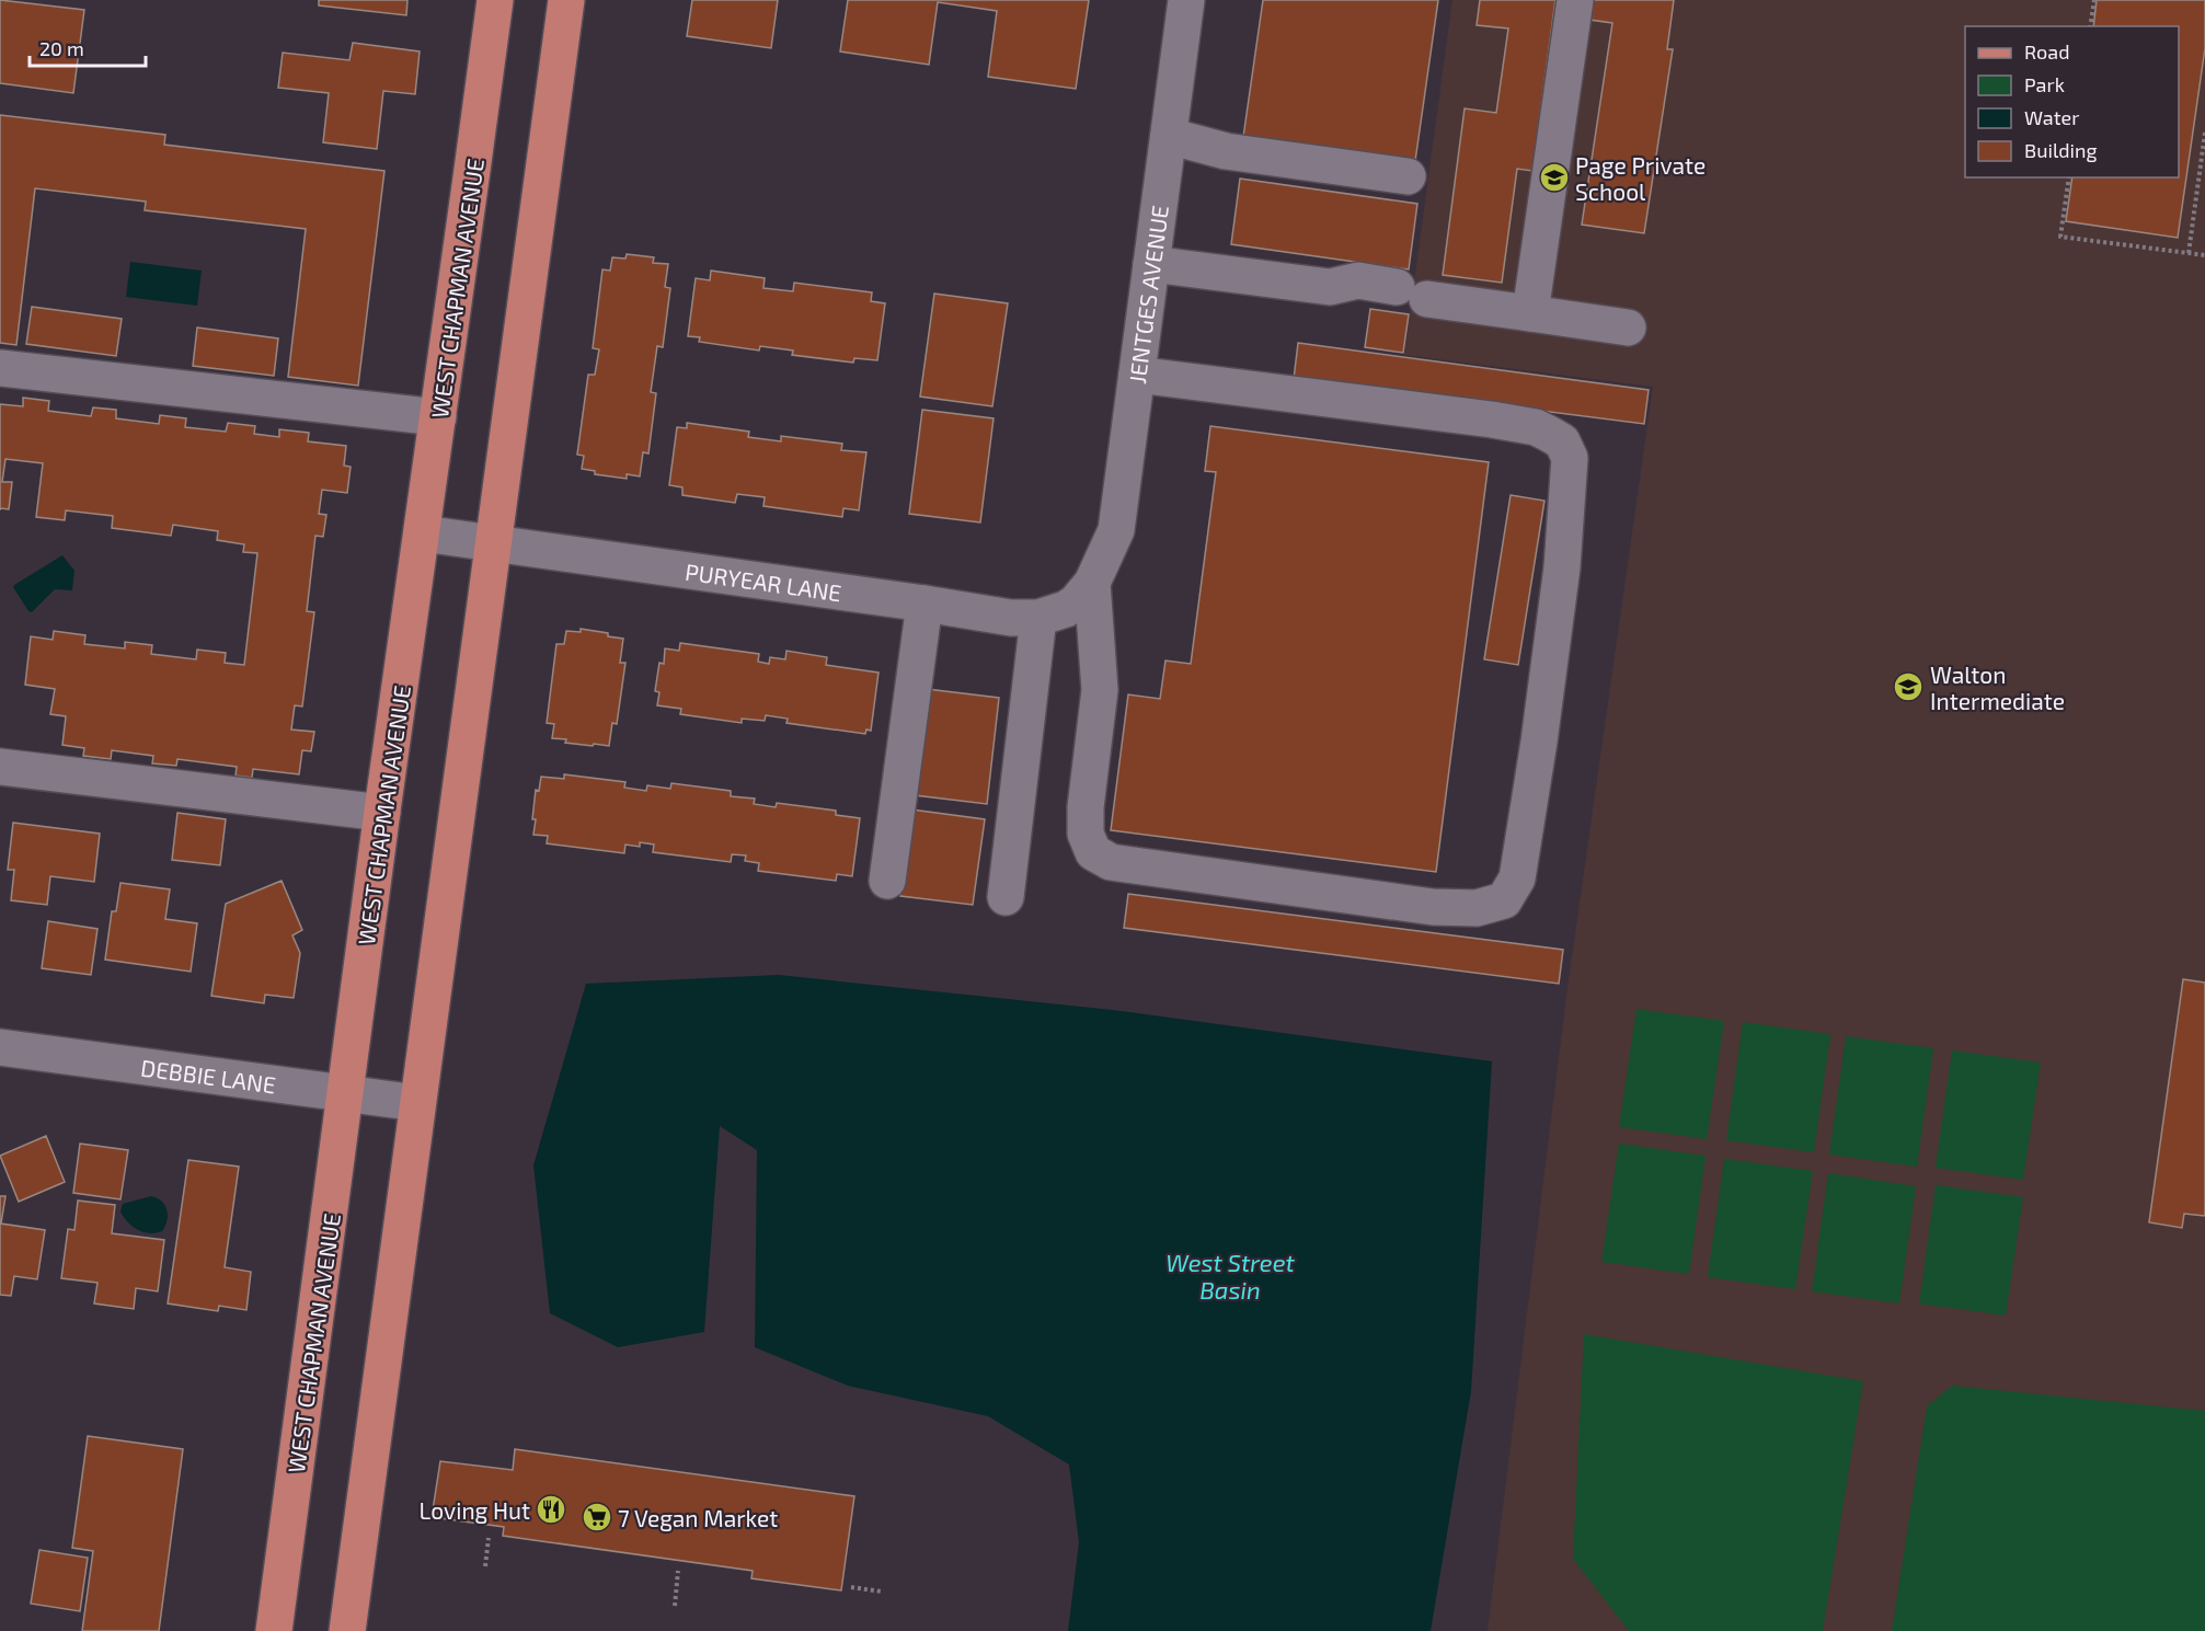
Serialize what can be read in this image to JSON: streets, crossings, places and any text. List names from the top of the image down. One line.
{"streets":{"main road":["WEST CHAPMAN AVENUE"],"street":["JENTGES AVENUE","PURYEAR LANE","DEBBIE LANE"]},"crossings":[["WEST CHAPMAN AVENUE","PURYEAR LANE"],["WEST CHAPMAN AVENUE","DEBBIE LANE"],["JENTGES AVENUE","PURYEAR LANE"]],"water":["West Street Basin"],"places":{"school or university":["Page Private School","Walton Intermediate"],"restaurant":["Loving Hut"],"supermarket":["7 Vegan Market"]},"legend":["Road","Park","Water","Building"],"scale_bar":"20 m"}
